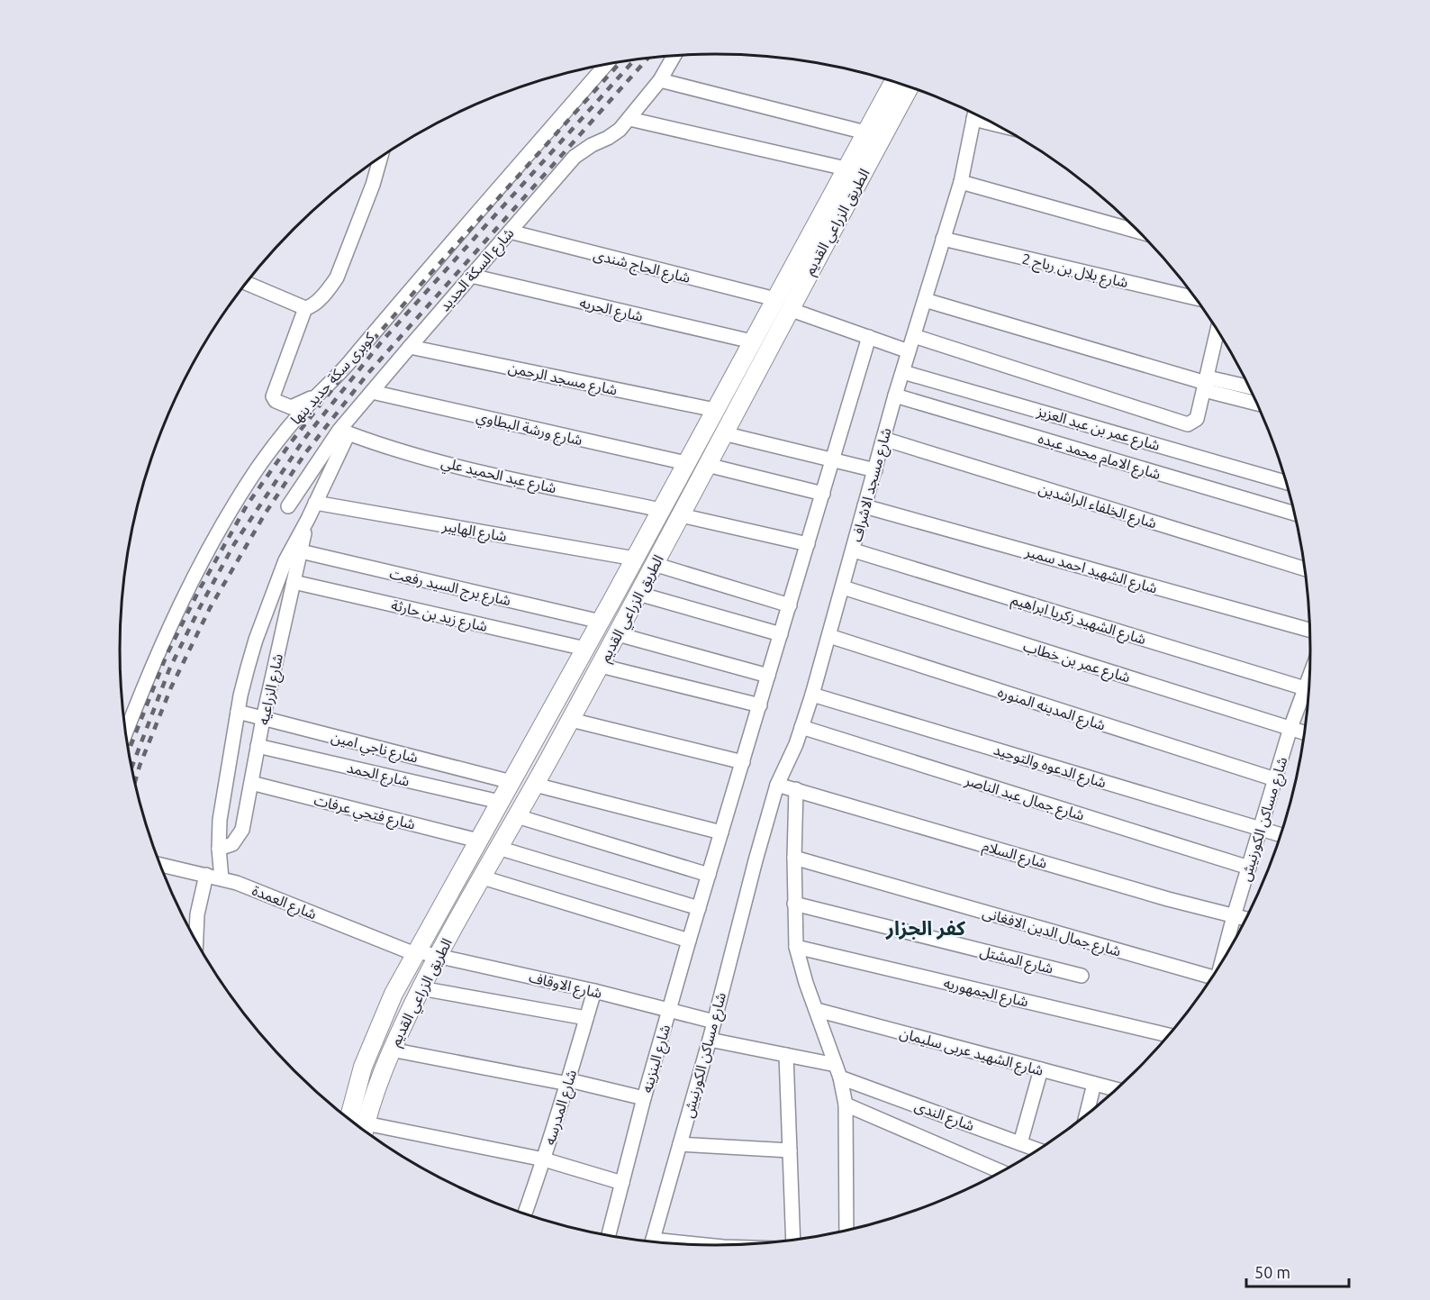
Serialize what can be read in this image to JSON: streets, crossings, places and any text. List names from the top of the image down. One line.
{"streets":{"main road":["الطريق الزراعي القديم"],"street":["شارع الحاج شندى","شارع السكة الحديد","شارع بلال بن رباح 2","شارع الحريه","كوبرى سكة حديد بنها","شارع مسجد الرحمن","شارع ورشة البطاوي","شارع عمر بن عبد العزيز","شارع الامام محمد عبده","شارع عبد الحميد علي","شارع مسجد الاشراف","شارع الخلفاء الراشدين","شارع الهايبر","شارع الشهيد احمد سمير","شارع برج السيد رفعت","شارع زيد بن حارثة","شارع الشهيد زكريا ابراهيم","شارع عمر بن خطاب","شارع الزراعيه","شارع المدينه المنوره","شارع ناجي امين","شارع الدعوه والتوحيد","شارع الحمد","شارع جمال عبد الناصر","شارع فتحي عرفات","شارع مساكن الكورنيش","شارع السلام","شارع العمدة","شارع جمال الدين الافغانى","شارع المشتل","شارع الاوقاف","شارع الجمهوريه","شارع الشهيد عربى سليمان","شارع البنزينه","شارع المدرسه","شارع الندى"]},"crossings":[["الطريق الزراعي القديم","شارع الحاج شندى"],["الطريق الزراعي القديم","شارع الحريه"],["الطريق الزراعي القديم","شارع مسجد الرحمن"],["الطريق الزراعي القديم","شارع ورشة البطاوي"],["الطريق الزراعي القديم","شارع عبد الحميد علي"],["الطريق الزراعي القديم","شارع الهايبر"],["الطريق الزراعي القديم","شارع برج السيد رفعت"],["الطريق الزراعي القديم","شارع زيد بن حارثة"],["الطريق الزراعي القديم","شارع ناجي امين"],["الطريق الزراعي القديم","شارع الحمد"],["الطريق الزراعي القديم","شارع فتحي عرفات"],["الطريق الزراعي القديم","شارع العمدة"],["الطريق الزراعي القديم","شارع الاوقاف"],["شارع الحاج شندى","شارع السكة الحديد"],["شارع الحاج شندى","شارع مسجد الاشراف"],["شارع السكة الحديد","شارع الحريه"],["شارع السكة الحديد","شارع مسجد الرحمن"],["شارع السكة الحديد","شارع ورشة البطاوي"],["شارع السكة الحديد","شارع عبد الحميد علي"],["شارع السكة الحديد","شارع الزراعيه"],["شارع بلال بن رباح 2","شارع مسجد الاشراف"],["شارع عمر بن عبد العزيز","شارع مسجد الاشراف"],["شارع الامام محمد عبده","شارع مسجد الاشراف"],["شارع عبد الحميد علي","شارع الزراعيه"],["شارع مسجد الاشراف","شارع الخلفاء الراشدين"],["شارع مسجد الاشراف","شارع الشهيد احمد سمير"],["شارع مسجد الاشراف","شارع الشهيد زكريا ابراهيم"],["شارع مسجد الاشراف","شارع عمر بن خطاب"],["شارع مسجد الاشراف","شارع المدينه المنوره"],["شارع مسجد الاشراف","شارع الدعوه والتوحيد"],["شارع مسجد الاشراف","شارع جمال عبد الناصر"],["شارع مسجد الاشراف","شارع مساكن الكورنيش"],["شارع مسجد الاشراف","شارع السلام"],["شارع الهايبر","شارع الزراعيه"],["شارع برج السيد رفعت","شارع الزراعيه"],["شارع زيد بن حارثة","شارع الزراعيه"],["شارع الشهيد زكريا ابراهيم","شارع مساكن الكورنيش"],["شارع عمر بن خطاب","شارع مساكن الكورنيش"],["شارع الزراعيه","شارع ناجي امين"],["شارع الزراعيه","شارع الحمد"],["شارع الزراعيه","شارع فتحي عرفات"],["شارع الزراعيه","شارع العمدة"],["شارع المدينه المنوره","شارع مساكن الكورنيش"],["شارع الدعوه والتوحيد","شارع مساكن الكورنيش"],["شارع جمال عبد الناصر","شارع مساكن الكورنيش"],["شارع مساكن الكورنيش","شارع السلام"],["شارع مساكن الكورنيش","شارع الاوقاف"],["شارع مساكن الكورنيش","شارع الندى"],["شارع العمدة","شارع الاوقاف"],["شارع الاوقاف","شارع البنزينه"],["شارع الاوقاف","شارع المدرسه"]],"districts":["كفر الجزار"],"scale_bar":"50 m"}
